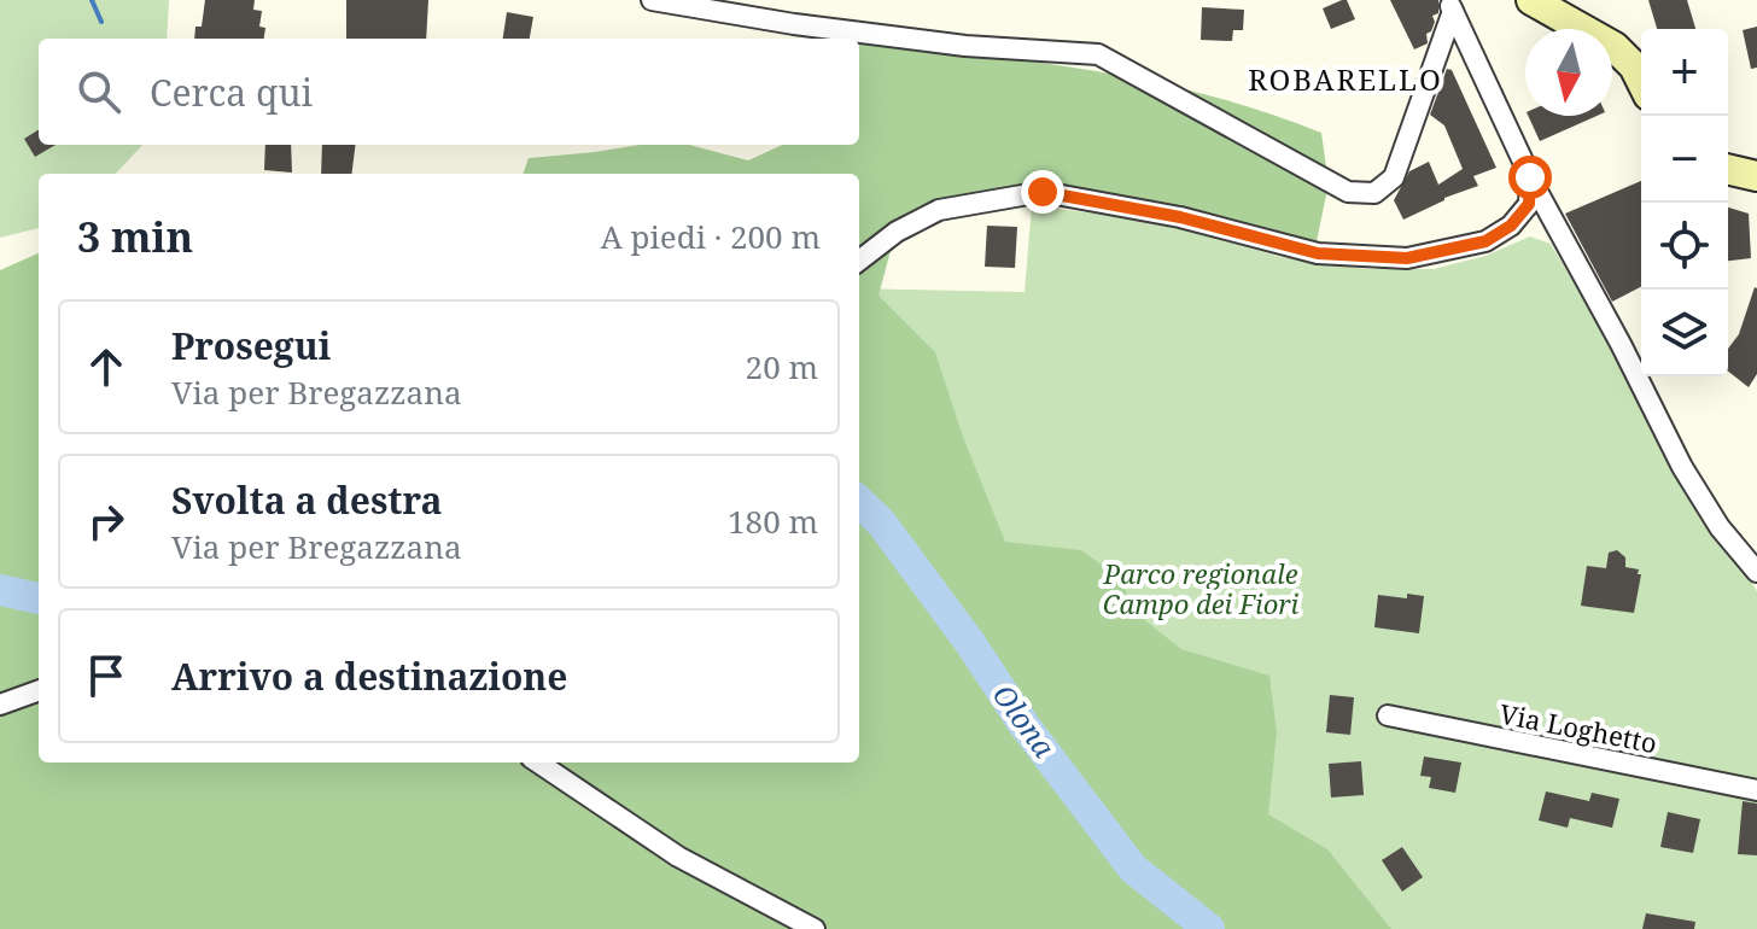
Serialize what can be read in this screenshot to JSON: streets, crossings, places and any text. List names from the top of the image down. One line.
{"streets":{"street":["Via Loghetto"]},"districts":["ROBARELLO"],"water":["Olona"],"parks":["Parco regionale Campo dei Fiori"],"north":"bottom","page":{"map_buttons":["+","−"],"search":"Cerca qui","heading":["3 min","A piedi · 200 m"],"list":[["Prosegui","Via per Bregazzana","20 m"],["Svolta a destra","Via per Bregazzana","180 m"],"Arrivo a destinazione"]}}
